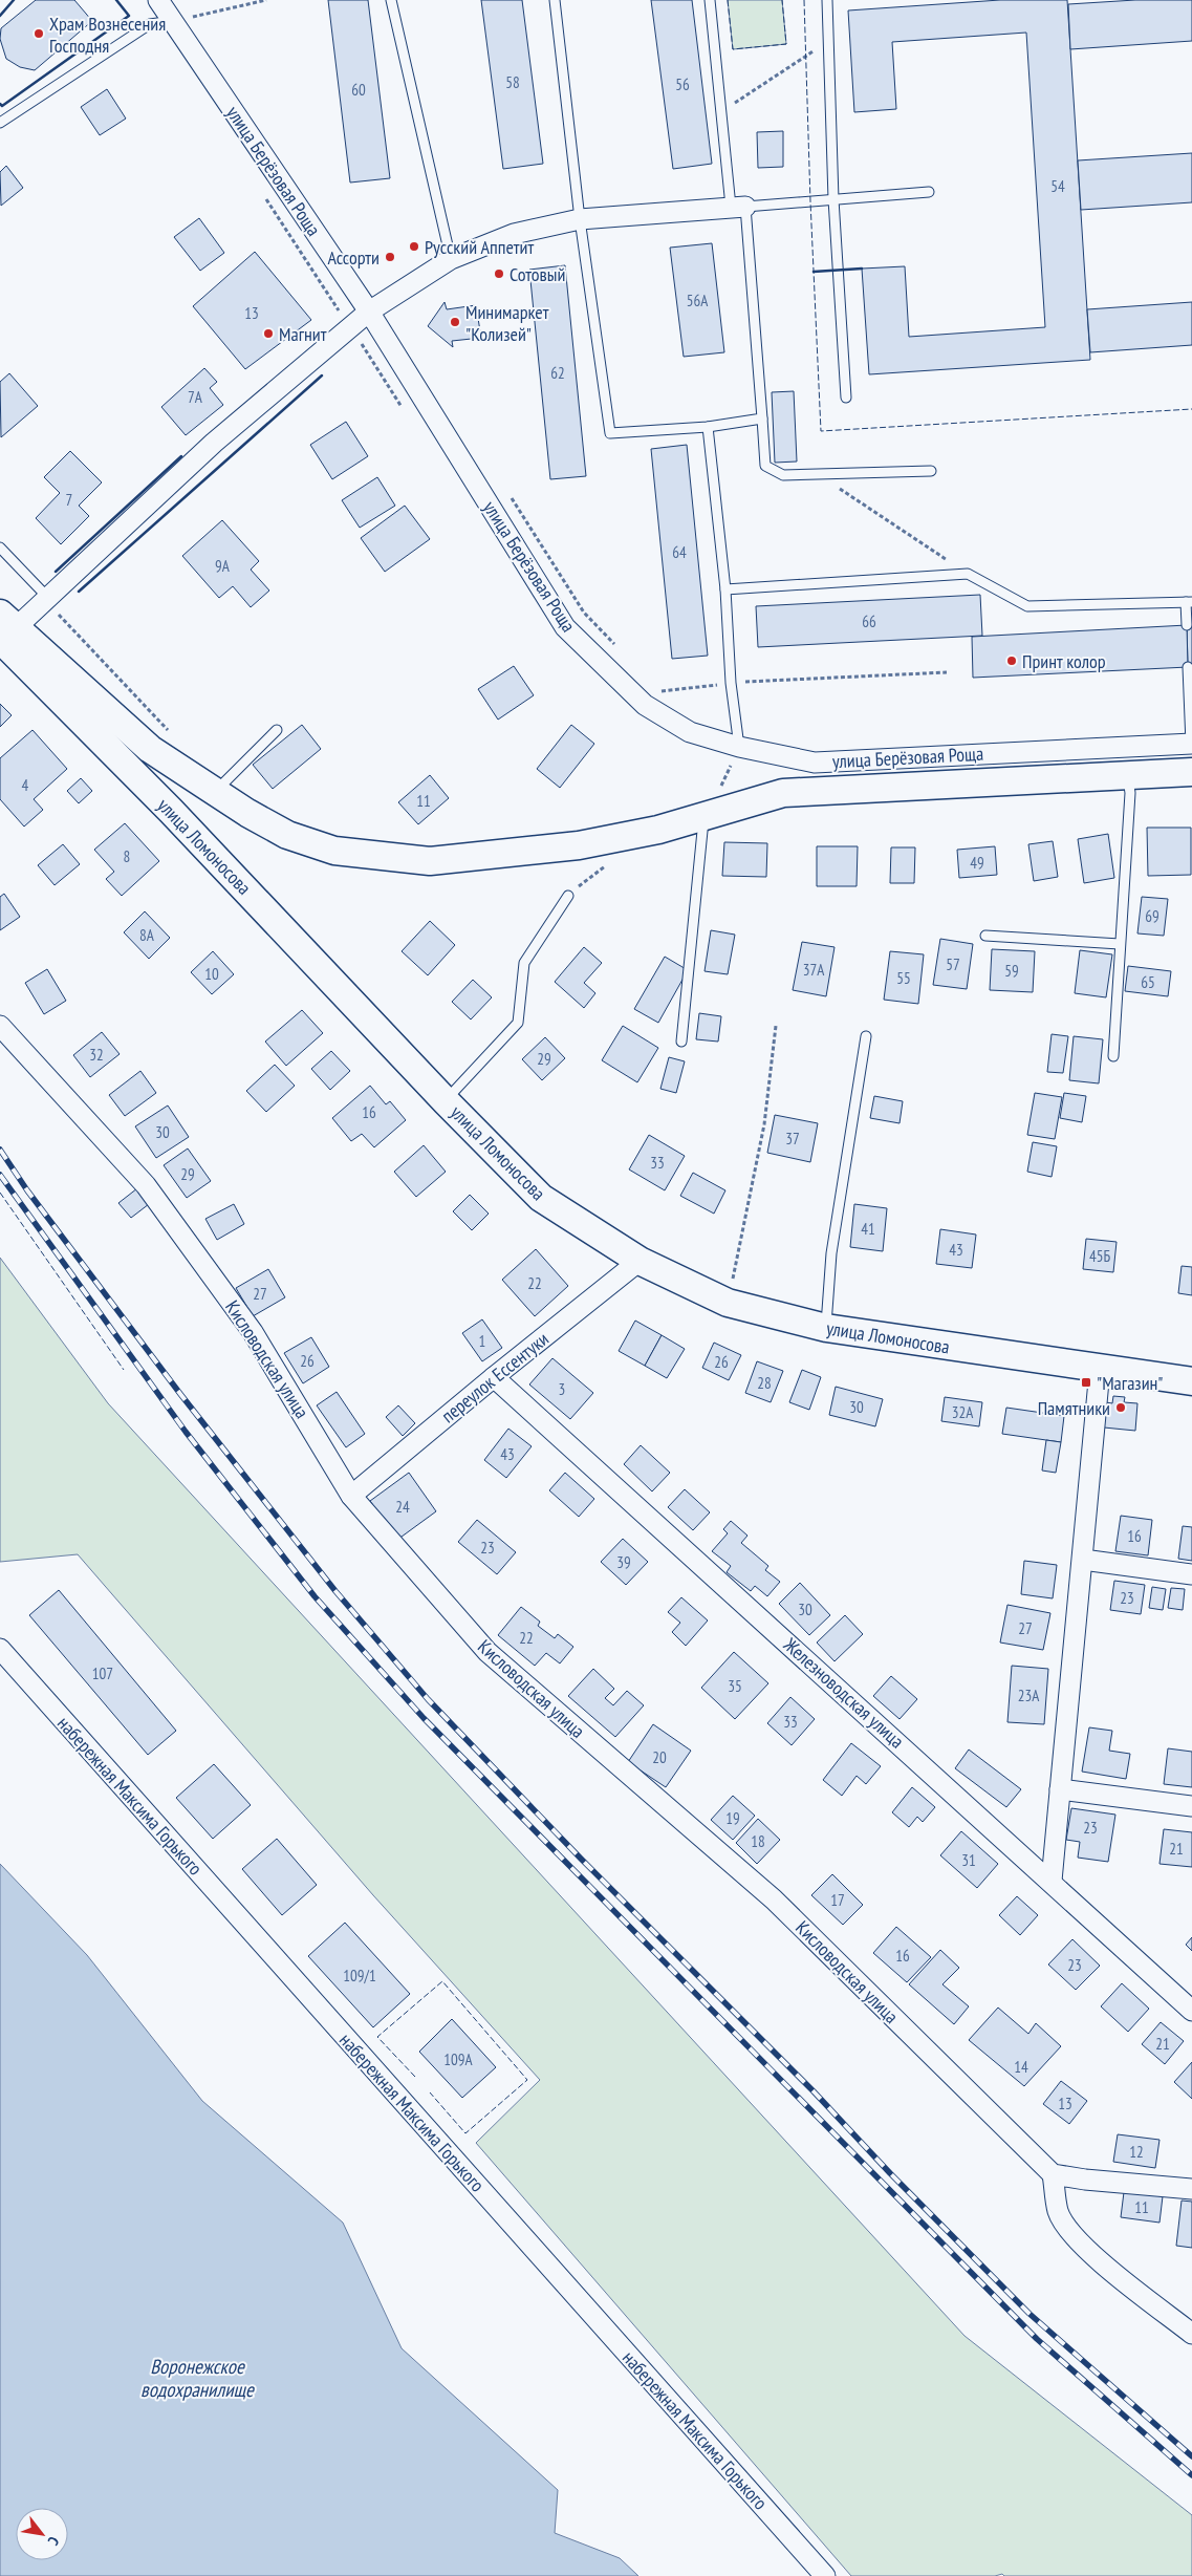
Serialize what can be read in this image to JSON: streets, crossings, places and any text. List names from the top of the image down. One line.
{"streets":{"main road":["улица Ломоносова"],"street":["улица Берёзовая Роща","Кисловодская улица","переулок Ессентуки","Железноводская улица","набережная Максима Горького"]},"crossings":[["улица Ломоносова","переулок Ессентуки"],["Кисловодская улица","переулок Ессентуки"],["переулок Ессентуки","Железноводская улица"]],"water":["Воронежское водохранилище"],"places":{"other":["Храм Вознесения Господня","Русский Аппетит","Ассорти","Сотовый","Минимаркет \"Колизей\"","Магнит","Принт колор","Памятники"],"transit":["\"Магазин\""]},"house_numbers":["58","56","60","54","56А","13","62","7А","7","64","9А","66","4","11","8","49","69","8А","57","37А","59","10","55","65","32","29","16","30","37","33","29","41","43","45Б","22","27","1","26","26","28","3","30","32А","43","24","16","23","39","23","30","27","22","107","35","23А","33","20","19","23","18","21","31","17","16","23","109/1","21","109А","14","13","12","11"],"north":"bottom right"}
